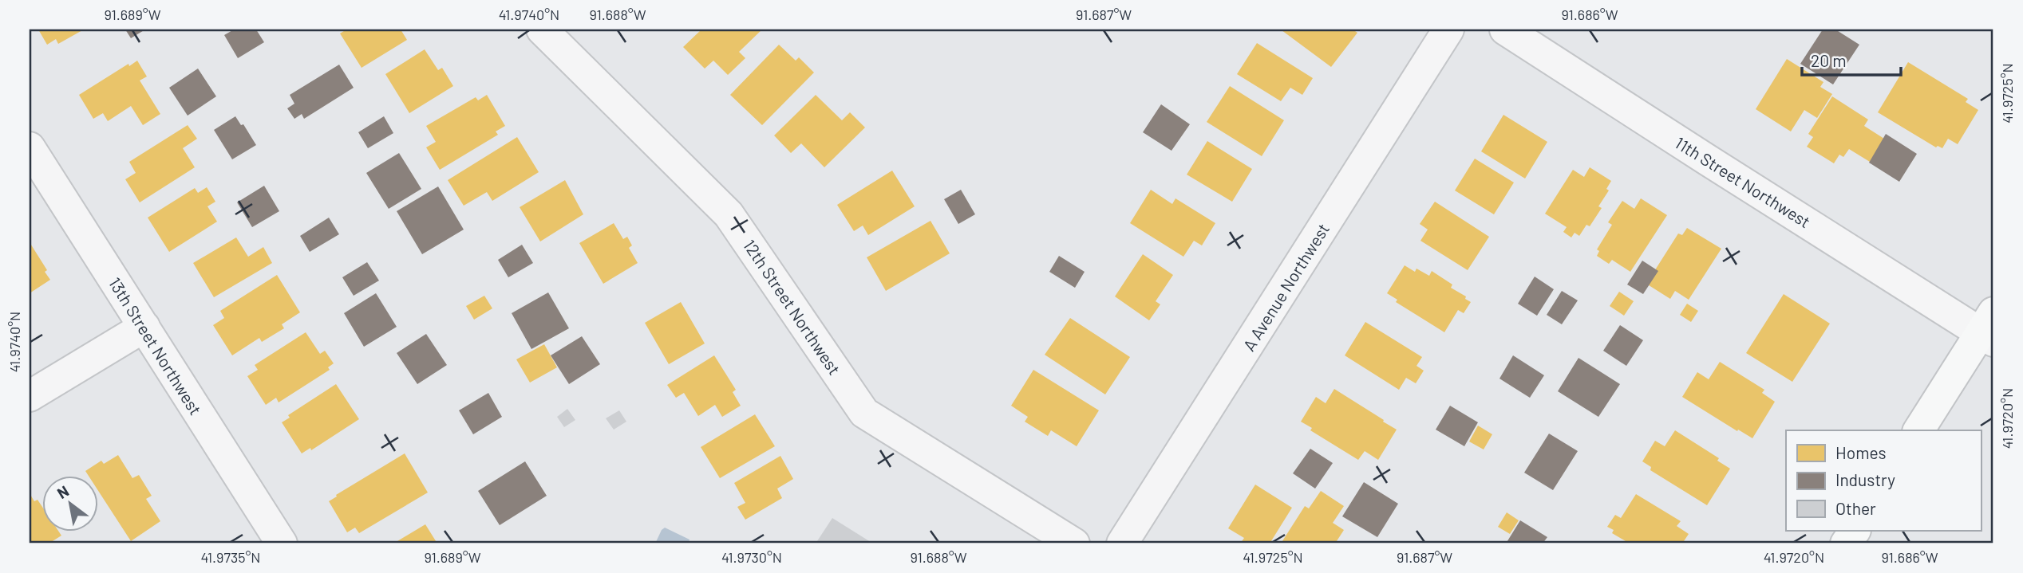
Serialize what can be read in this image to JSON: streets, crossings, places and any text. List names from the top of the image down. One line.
{"streets":{"street":["11th Street Northwest","A Avenue Northwest","12th Street Northwest","13th Street Northwest"]},"legend":["Homes","Industry","Other"],"scale_bar":"20 m","north":"top left","coordinates":["91.689°W","41.9740°N","91.688°W","91.687°W","91.686°W","41.9725°N","41.9720°N","41.9735°N","41.9730°N"]}
